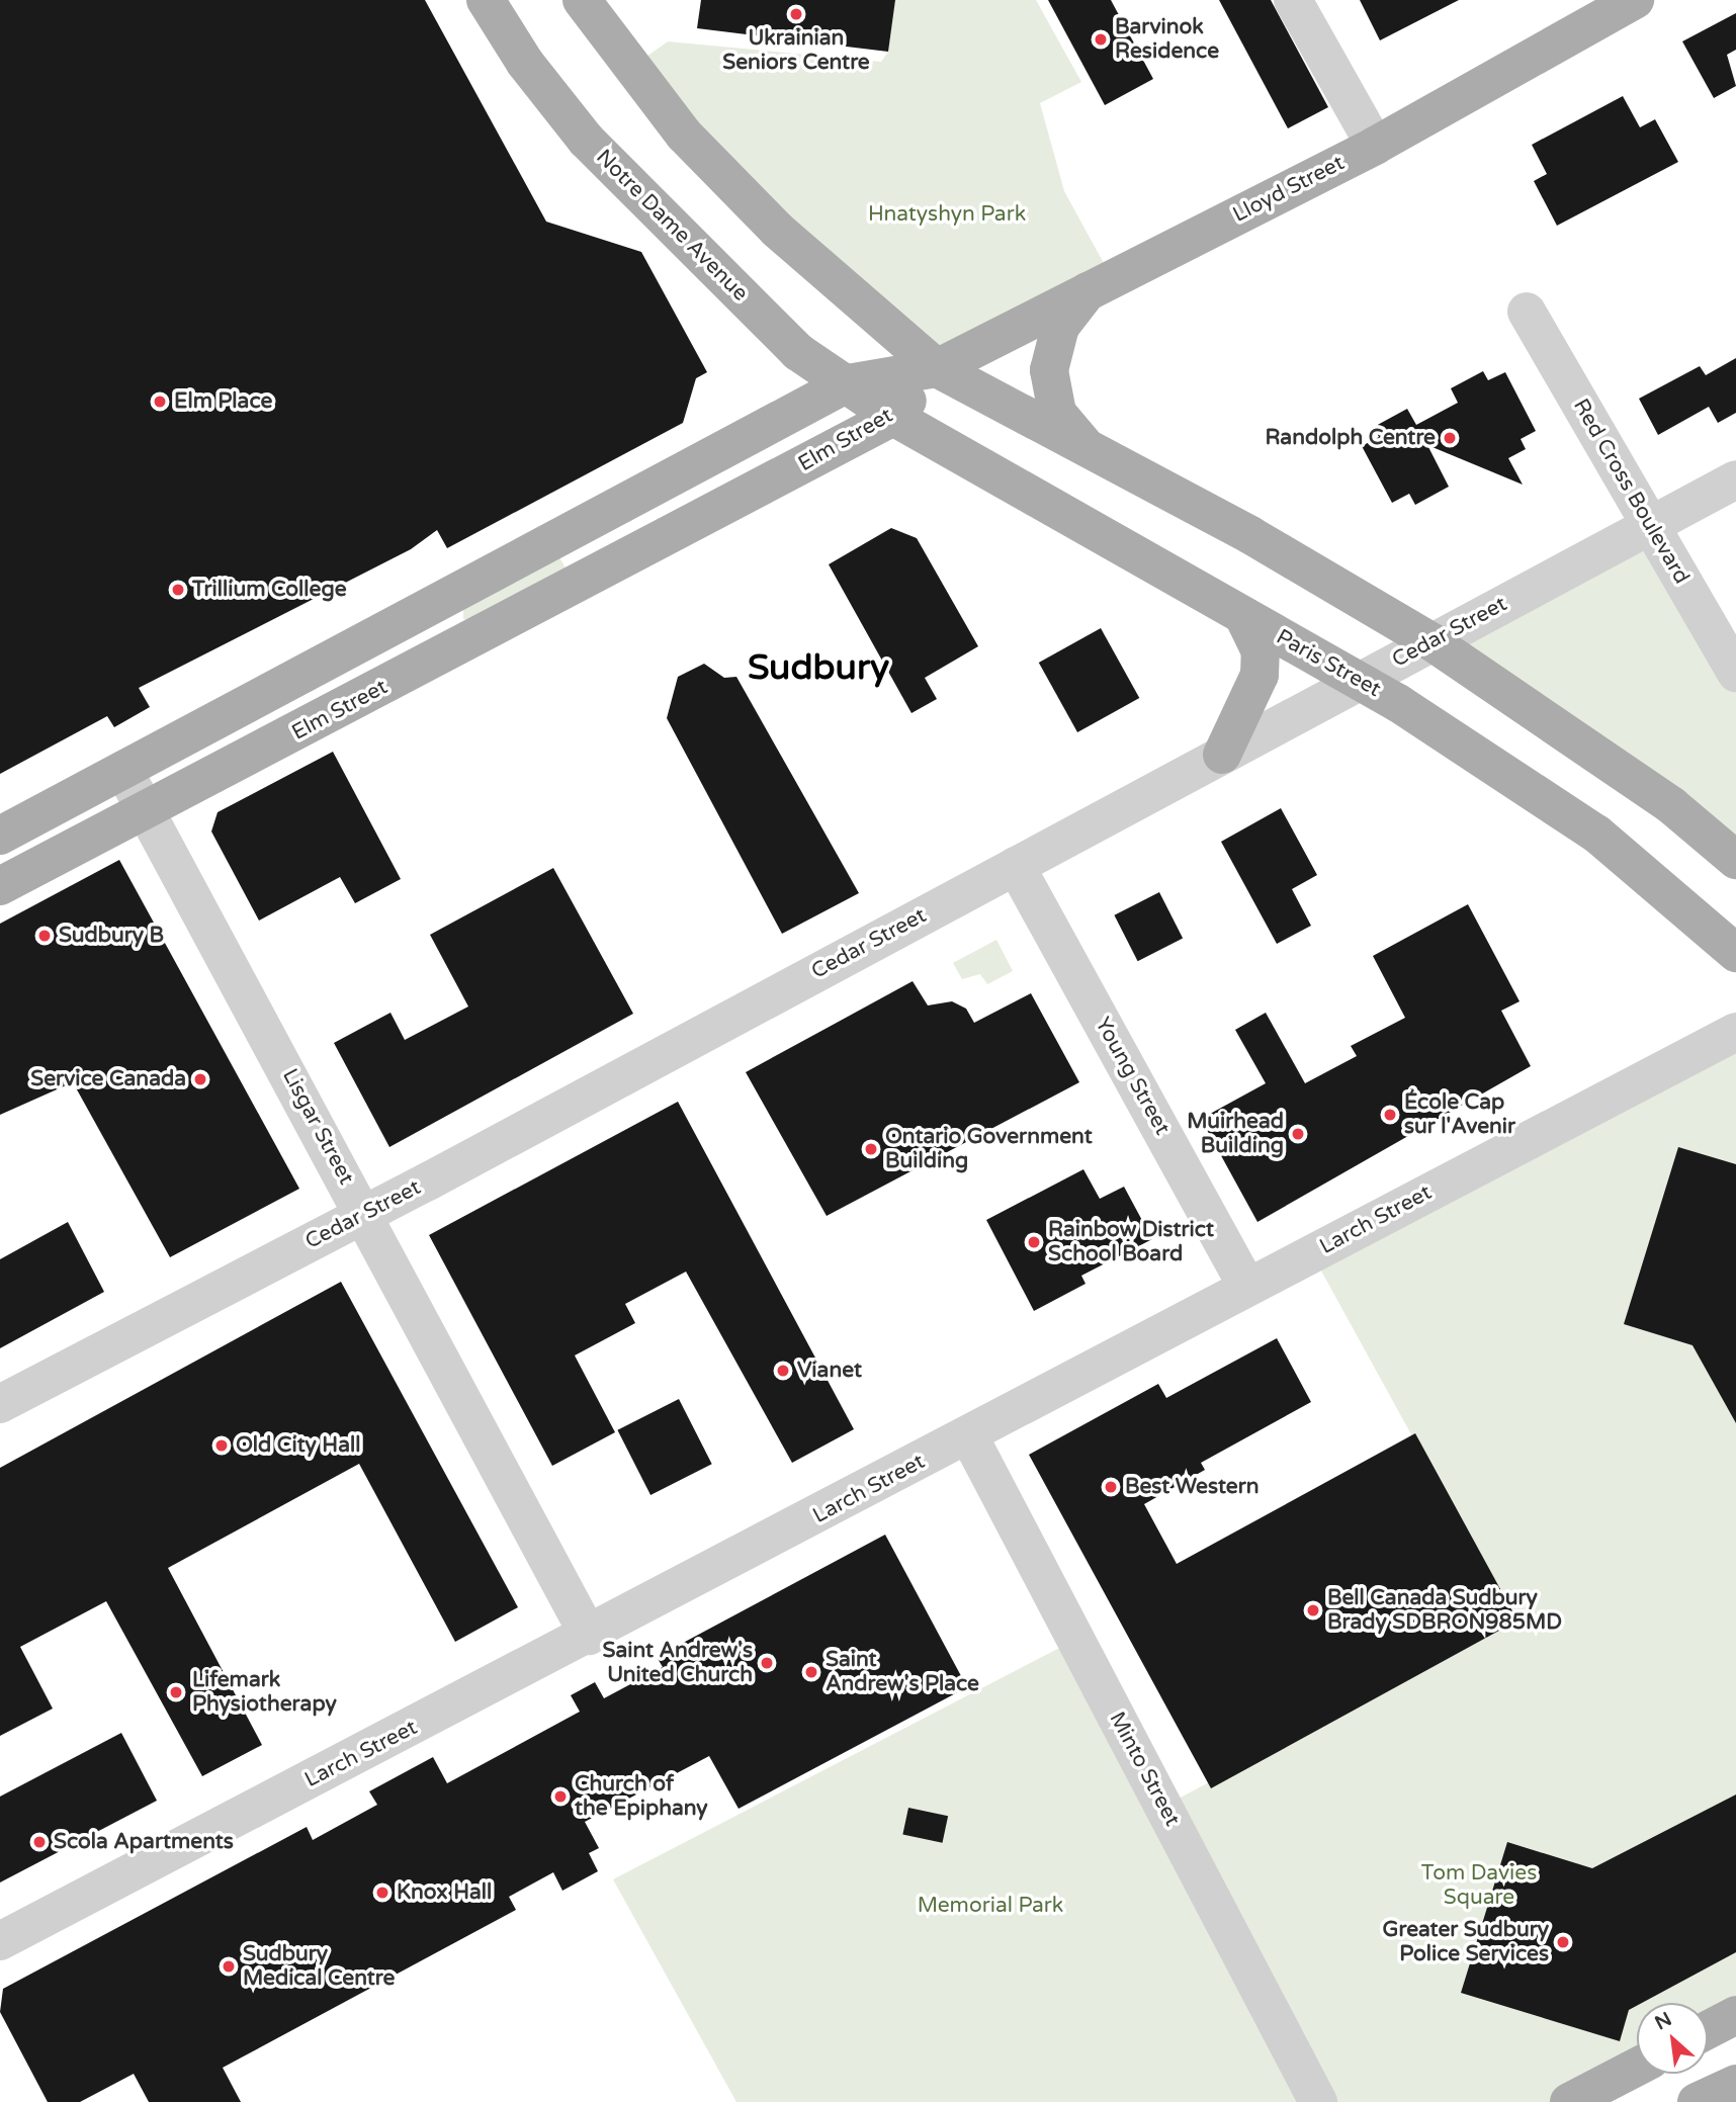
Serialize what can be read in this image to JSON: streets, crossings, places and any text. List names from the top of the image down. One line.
{"streets":{"main road":["Lloyd Street","Notre Dame Avenue","Elm Street","Paris Street"],"street":["Red Cross Boulevard","Cedar Street","Young Street","Lisgar Street","Larch Street","Minto Street"]},"crossings":[["Lloyd Street","Elm Street"],["Notre Dame Avenue","Elm Street"],["Notre Dame Avenue","Paris Street"],["Elm Street","Paris Street"],["Elm Street","Lisgar Street"],["Red Cross Boulevard","Cedar Street"],["Cedar Street","Paris Street"],["Cedar Street","Young Street"],["Cedar Street","Lisgar Street"],["Young Street","Larch Street"],["Lisgar Street","Larch Street"],["Larch Street","Minto Street"]],"districts":["Sudbury"],"parks":["Hnatyshyn Park","Tom Davies Square","Memorial Park"],"places":["Ukrainian Seniors Centre","Barvinok Residence","Elm Place","Randolph Centre","Trillium College","Sudbury B","Service Canada","École Cap sur l'Avenir","Muirhead Building","Ontario Government Building","Rainbow District School Board","Vianet","Old City Hall","Best Western","Bell Canada Sudbury Brady SDBRON985MD","Saint Andrew's United Church","Saint Andrew's Place","Lifemark Physiotherapy","Church of the Epiphany","Scola Apartments","Knox Hall","Greater Sudbury Police Services","Sudbury Medical Centre"],"north":"top left"}
